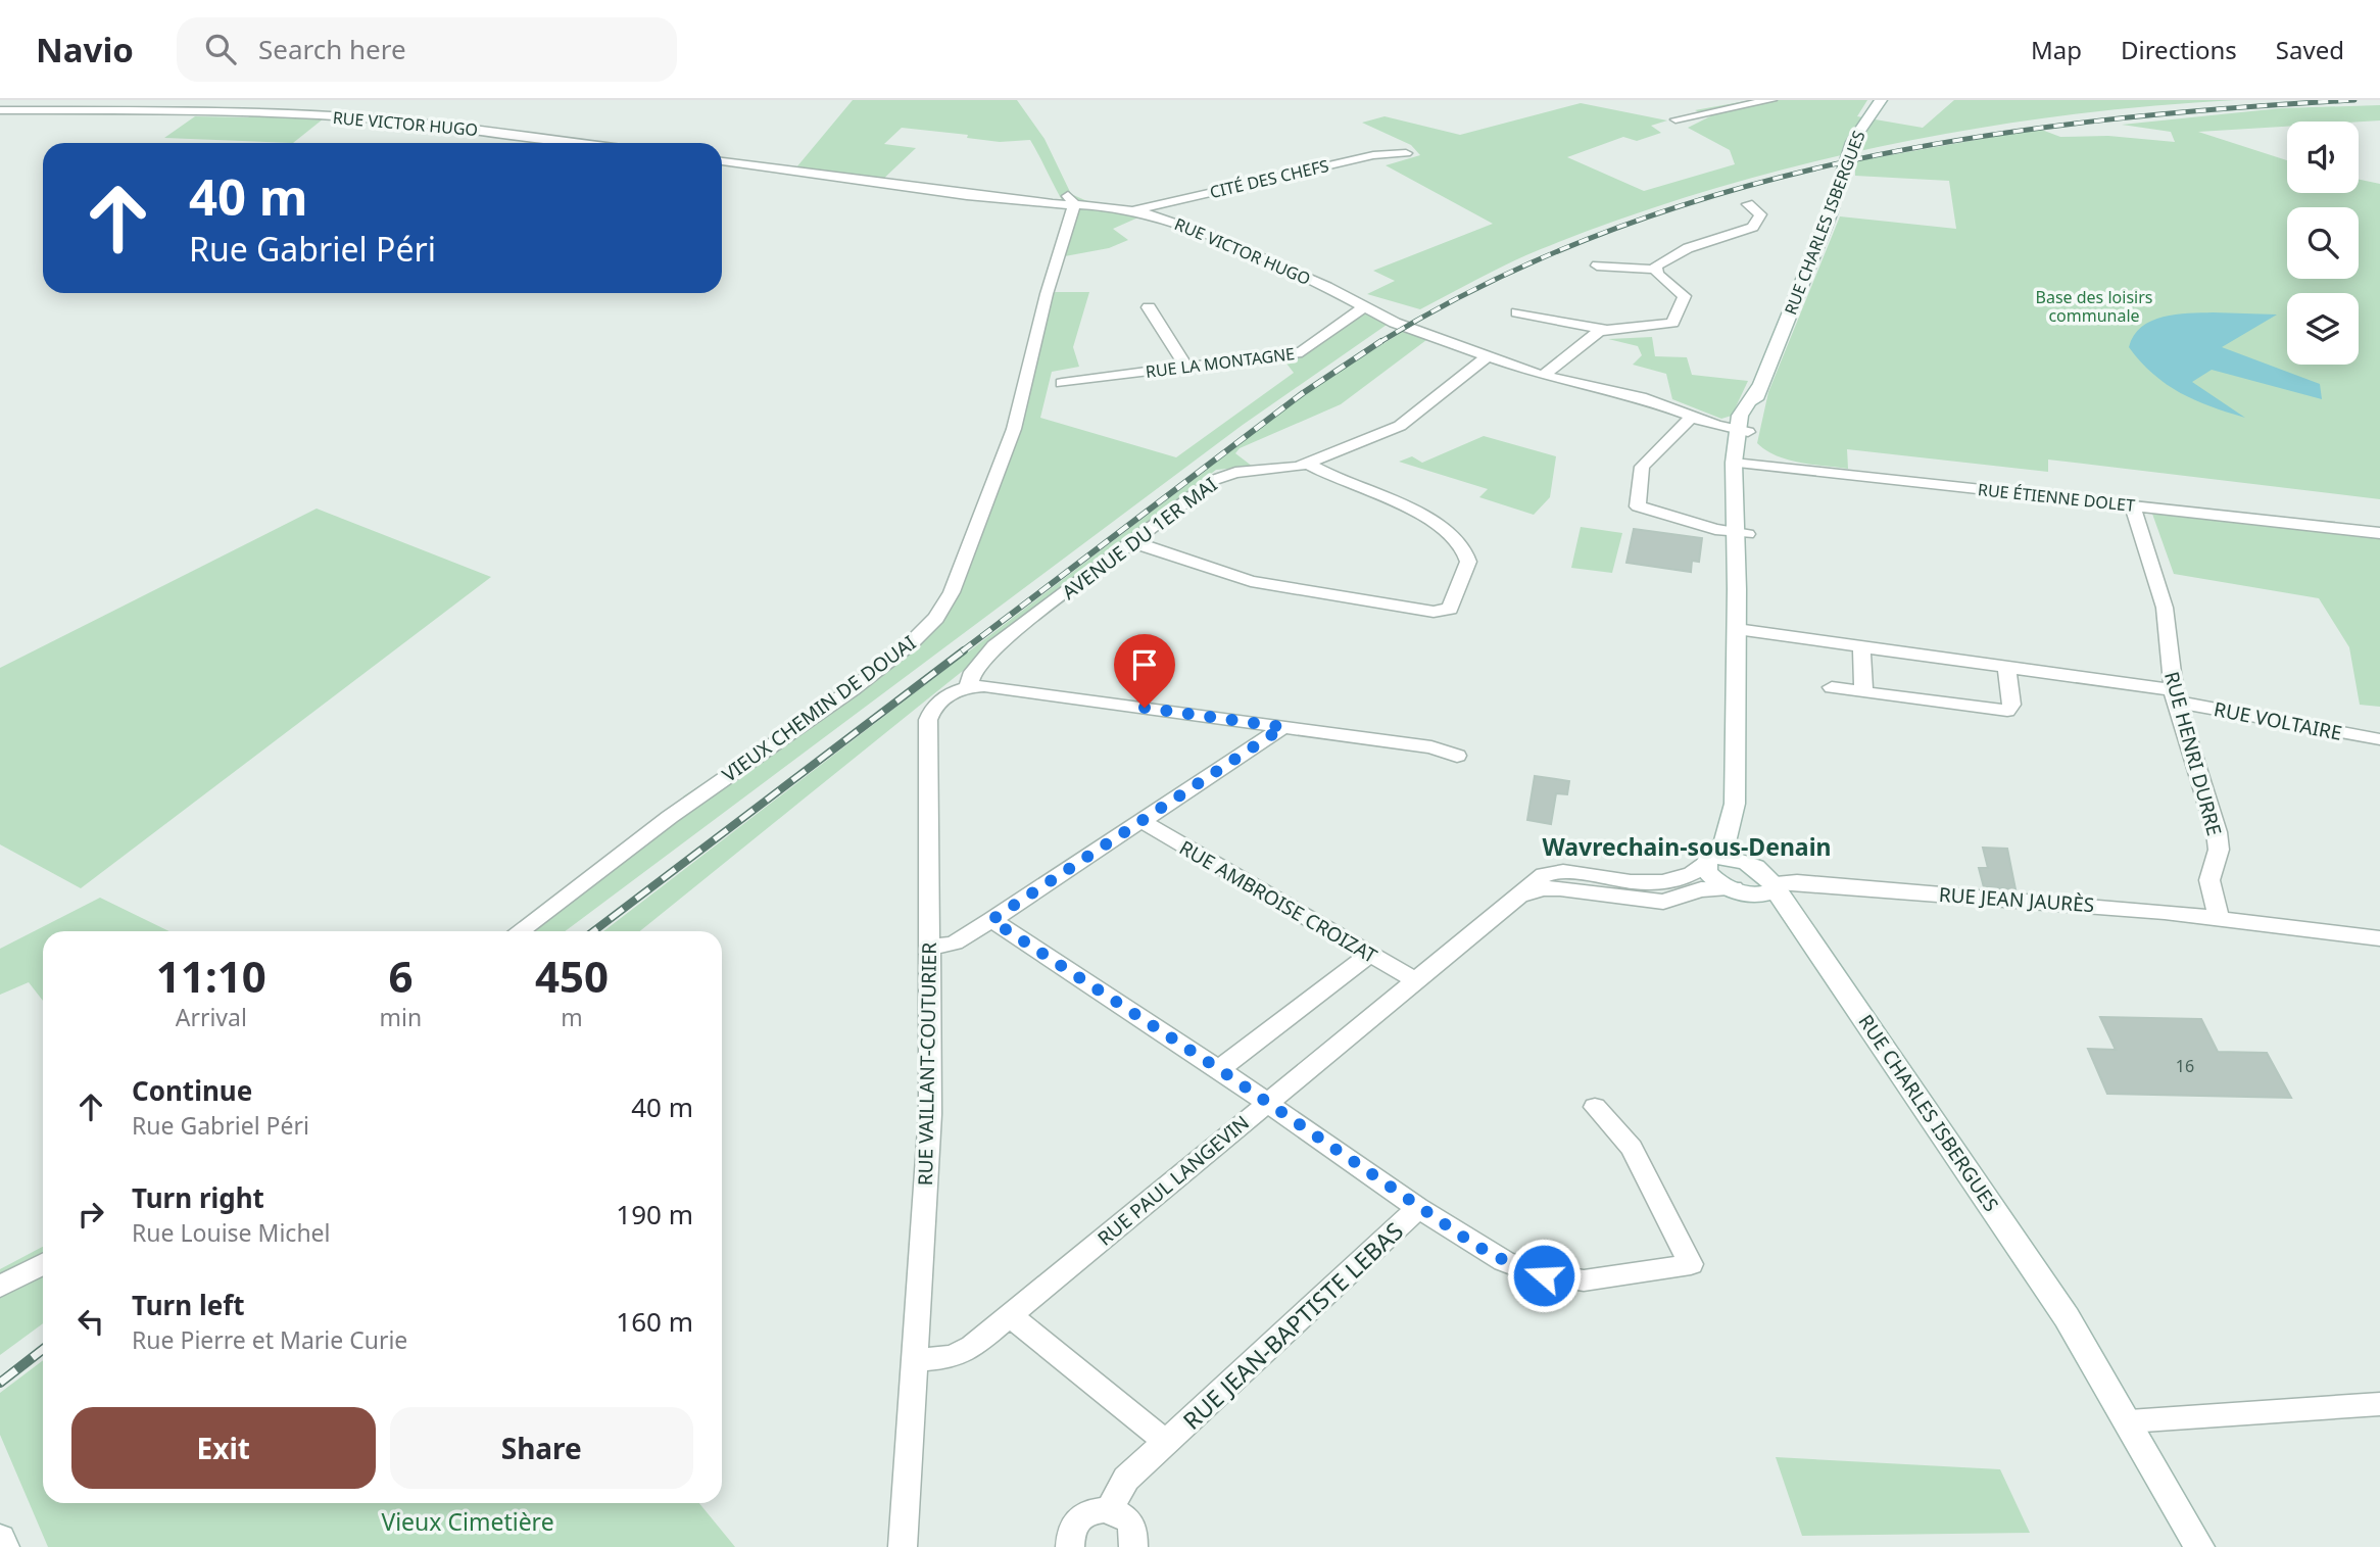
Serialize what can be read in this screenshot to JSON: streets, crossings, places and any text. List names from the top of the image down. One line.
{"streets":{"main road":["RUE CHARLES ISBERGUES"],"street":["RUE VICTOR HUGO","CITÉ DES CHEFS","RUE LA MONTAGNE","RUE ÉTIENNE DOLET","AVENUE DU 1ER MAI","VIEUX CHEMIN DE DOUAI","RUE VOLTAIRE","RUE HENRI DURRE","RUE JEAN JAURÈS","RUE AMBROISE CROIZAT","RUE VAILLANT-COUTURIER","RUE PAUL LANGEVIN","RUE JEAN-BAPTISTE LEBAS"]},"crossings":[["RUE VICTOR HUGO","CITÉ DES CHEFS"],["RUE VICTOR HUGO","RUE CHARLES ISBERGUES"],["RUE VICTOR HUGO","RUE LA MONTAGNE"],["RUE VICTOR HUGO","AVENUE DU 1ER MAI"],["RUE VICTOR HUGO","VIEUX CHEMIN DE DOUAI"],["RUE CHARLES ISBERGUES","RUE ÉTIENNE DOLET"],["RUE CHARLES ISBERGUES","RUE VOLTAIRE"],["RUE CHARLES ISBERGUES","RUE JEAN JAURÈS"],["RUE CHARLES ISBERGUES","RUE PAUL LANGEVIN"],["RUE ÉTIENNE DOLET","RUE HENRI DURRE"],["AVENUE DU 1ER MAI","RUE VAILLANT-COUTURIER"],["RUE VOLTAIRE","RUE HENRI DURRE"],["RUE HENRI DURRE","RUE JEAN JAURÈS"],["RUE AMBROISE CROIZAT","RUE PAUL LANGEVIN"],["RUE VAILLANT-COUTURIER","RUE PAUL LANGEVIN"]],"districts":["Wavrechain-sous-Denain"],"parks":["Base des loisirs communale","Vieux Cimetière"],"house_numbers":["16"],"page":{"header":"Navio","search":"Search here","nav":["Map","Directions","Saved"],"turn":["40 m","Rue Gabriel Péri"],"eta":["11:10","Arrival","6","min","450","m"],"list":[{"name":"Continue","note":"Rue Gabriel Péri","value":"40 m"},{"name":"Turn right","note":"Rue Louise Michel","value":"190 m"},{"name":"Turn left","note":"Rue Pierre et Marie Curie","value":"160 m"}],"buttons":["Exit","Share"]}}
